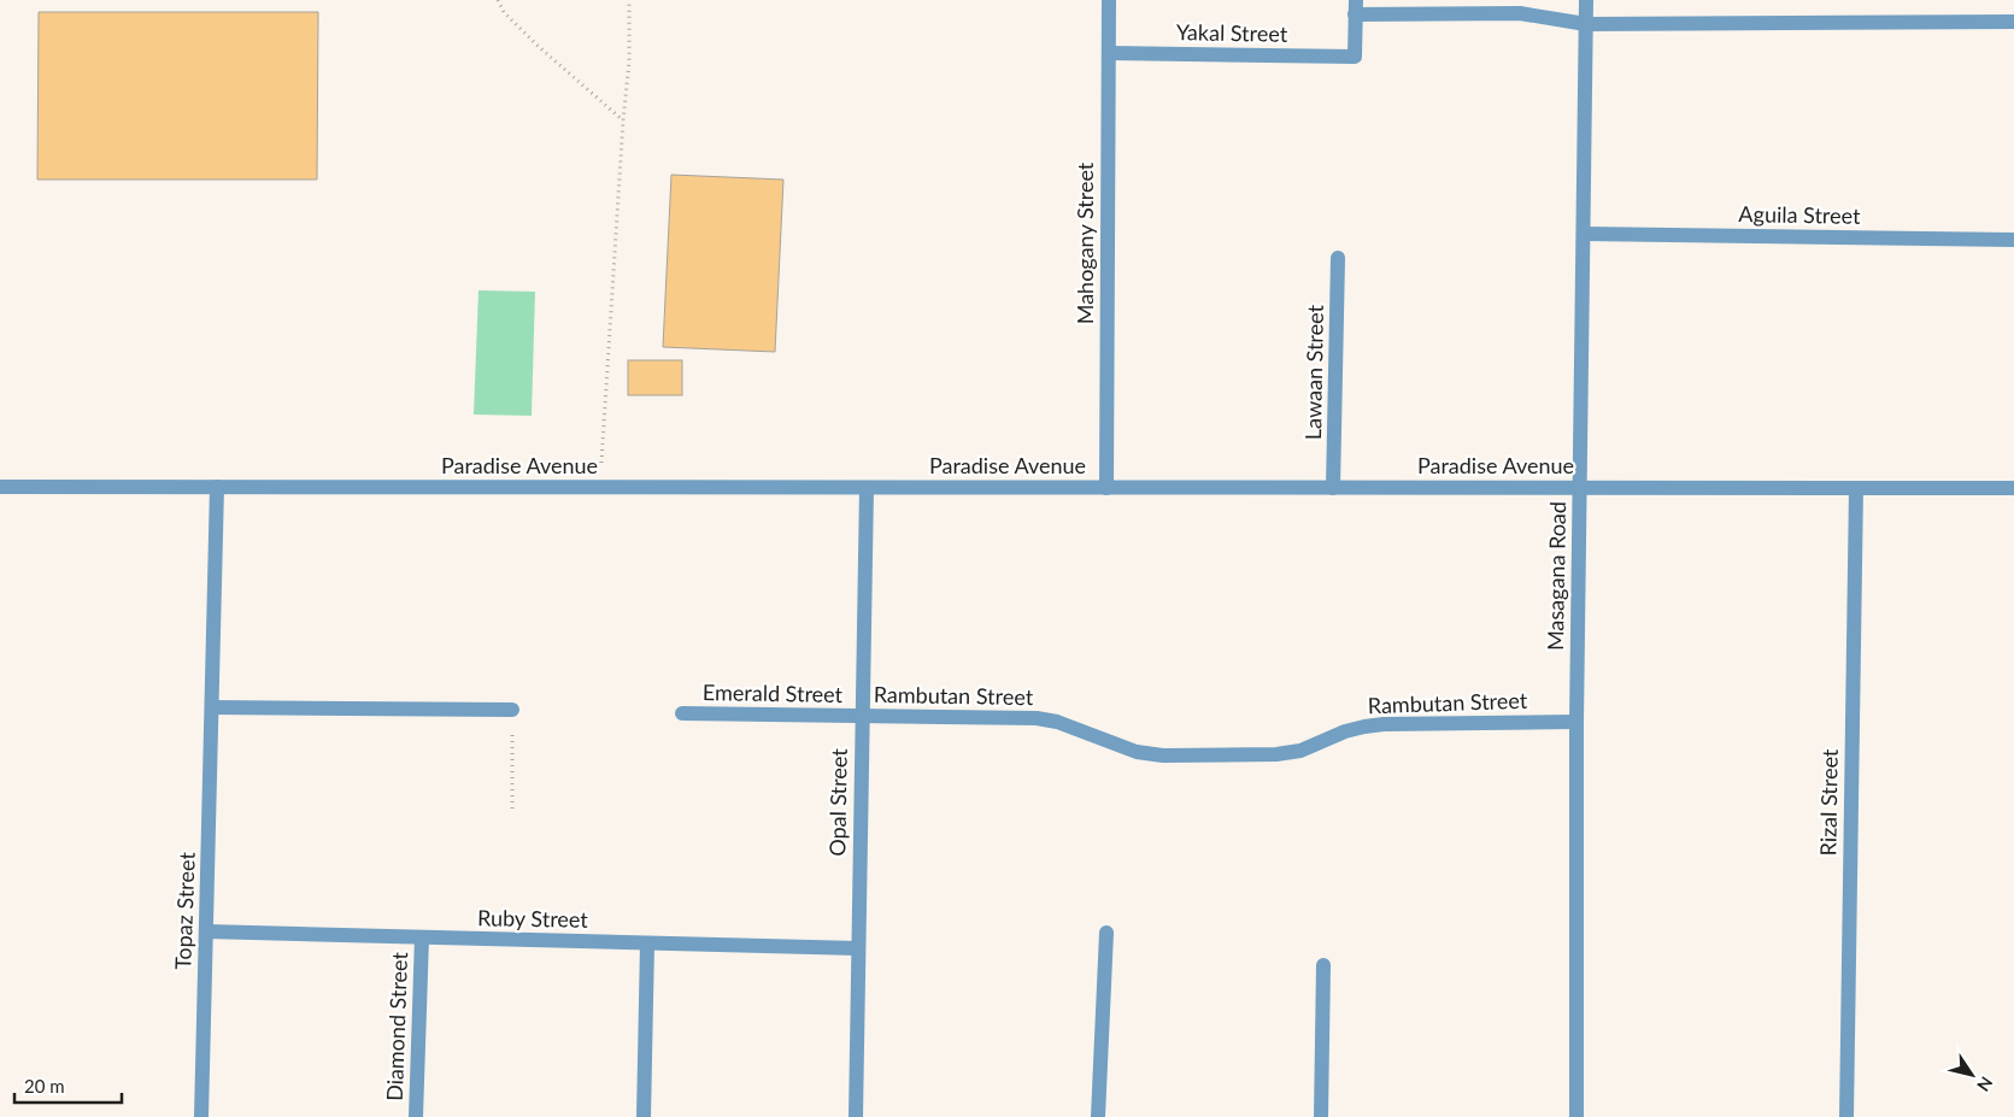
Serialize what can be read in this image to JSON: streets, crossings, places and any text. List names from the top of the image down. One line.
{"streets":{"street":["Yakal Street","Aguila Street","Mahogany Street","Lawaan Street","Paradise Avenue","Masagana Road","Emerald Street","Rambutan Street","Opal Street","Rizal Street","Topaz Street","Ruby Street","Diamond Street"]},"crossings":[["Yakal Street","Mahogany Street"],["Aguila Street","Masagana Road"],["Mahogany Street","Paradise Avenue"],["Lawaan Street","Paradise Avenue"],["Paradise Avenue","Masagana Road"],["Paradise Avenue","Opal Street"],["Paradise Avenue","Rizal Street"],["Paradise Avenue","Topaz Street"],["Masagana Road","Rambutan Street"],["Emerald Street","Rambutan Street"],["Emerald Street","Opal Street"],["Rambutan Street","Opal Street"],["Opal Street","Ruby Street"],["Topaz Street","Ruby Street"],["Ruby Street","Diamond Street"]],"scale_bar":"20 m","north":"bottom right"}
